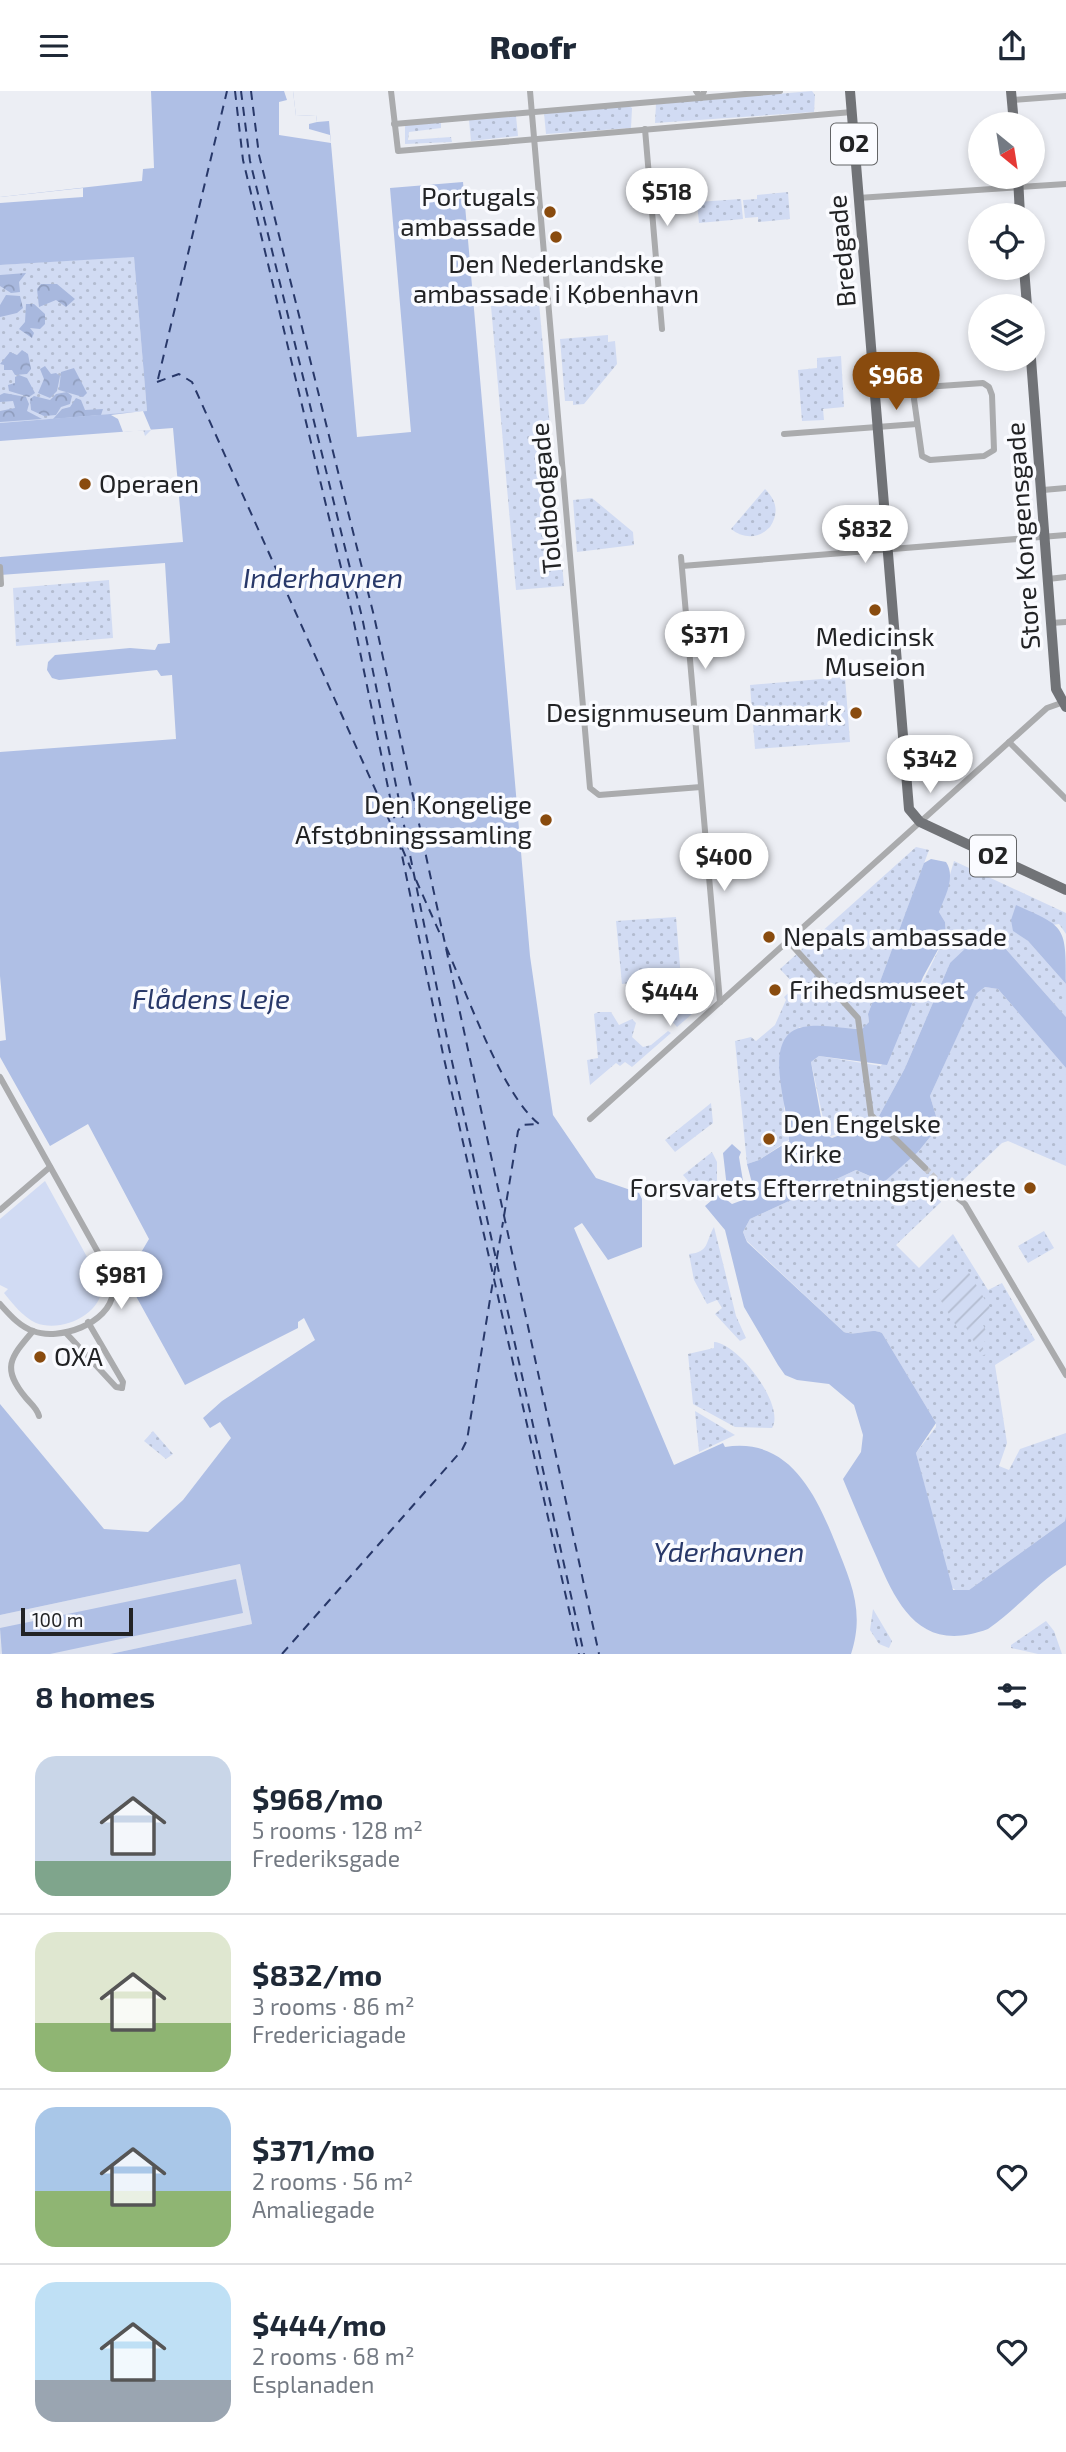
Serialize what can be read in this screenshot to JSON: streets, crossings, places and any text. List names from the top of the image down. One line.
{"streets":{"main road":["O2","Bredgade","Store Kongensgade"],"street":["Toldbodgade"]},"crossings":[["O2","Bredgade"]],"water":["Inderhavnen","Flådens Leje","Yderhavnen"],"places":["Portugals ambassade","Den Nederlandske ambassade i København","Operaen","Medicinsk Museion","Designmuseum Danmark","Den Kongelige Afstøbningssamling","Nepals ambassade","Frihedsmuseet","Den Engelske Kirke","Forsvarets Efterretningstjeneste","OXA"],"scale_bar":"100 m","north":"bottom right","page":{"header":"Roofr","price":["$518","$968","$832","$371","$342","$400","$444","$981"],"scale":"100 m","heading":"8 homes","list":[{"name":"$968/mo","note":"5 rooms · 128 m² · Frederiksgade"},{"name":"$832/mo","note":"3 rooms · 86 m² · Fredericiagade"},{"name":"$371/mo","note":"2 rooms · 56 m² · Amaliegade"},{"name":"$444/mo","note":"2 rooms · 68 m² · Esplanaden"}]}}
